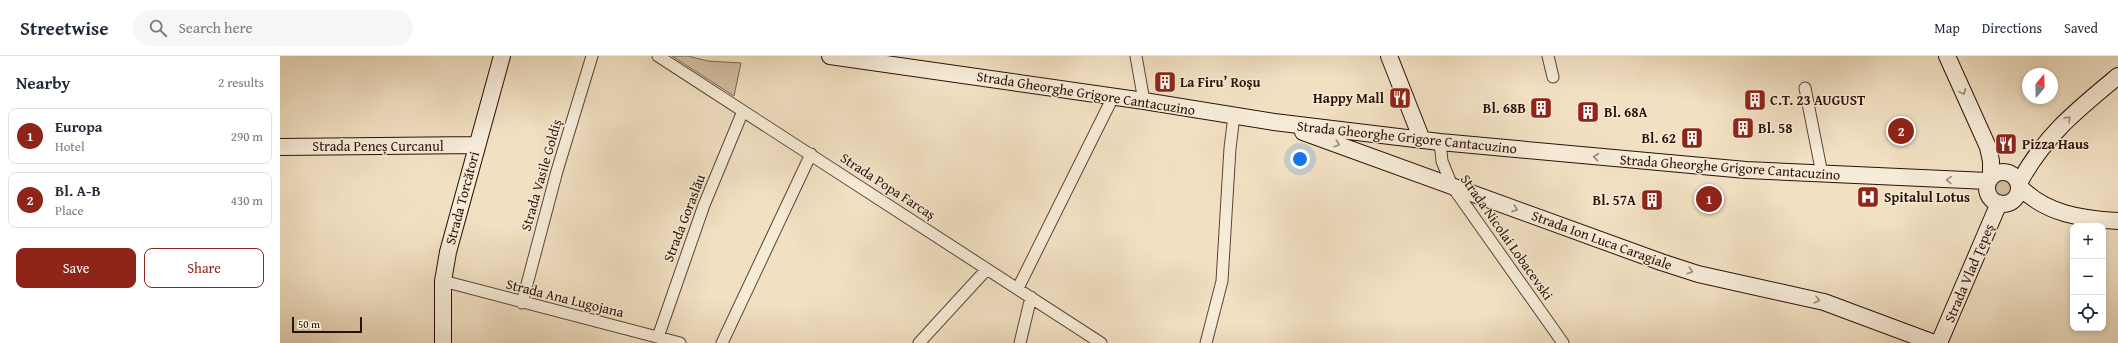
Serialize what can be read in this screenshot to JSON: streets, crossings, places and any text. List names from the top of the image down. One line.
{"streets":{"main road":["Strada Gheorghe Grigore Cantacuzino","Strada Peneș Curcanul","Strada Torcători","Strada Ion Luca Caragiale","Strada Vlad Țepeș"],"street":["Strada Vasile Goldiș","Strada Popa Farcaș","Strada Goraslău","Strada Nicolai Lobacevski","Strada Ana Lugojana"]},"crossings":[["Strada Gheorghe Grigore Cantacuzino","Strada Nicolai Lobacevski"],["Strada Gheorghe Grigore Cantacuzino","Strada Ion Luca Caragiale"],["Strada Gheorghe Grigore Cantacuzino","Strada Vlad Țepeș"],["Strada Peneș Curcanul","Strada Torcători"],["Strada Vasile Goldiș","Strada Ana Lugojana"],["Strada Popa Farcaș","Strada Goraslău"],["Strada Torcători","Strada Ana Lugojana"],["Strada Goraslău","Strada Ana Lugojana"],["Strada Nicolai Lobacevski","Strada Ion Luca Caragiale"]],"one_way":["Strada Gheorghe Grigore Cantacuzino","Strada Ion Luca Caragiale"],"places":{"building":["La Firu’ Roşu","C.T. 23 AUGUST","Bl. 68B","Bl. 68A","Bl. 58","Bl. 62","Bl. 57A"],"restaurant":["Happy Mall","Pizza Haus"],"hospital":["Spitalul Lotus"]},"scale_bar":"50 m","north":"top","page":{"header":"Streetwise","search":"Search here","nav":["Map","Directions","Saved"],"heading":["Nearby","2 results"],"list":[{"mark":"1","name":"Europa","note":"Hotel","value":"290 m"},{"mark":"2","name":"Bl. A-B","note":"Place","value":"430 m"}],"pins":["2","1"],"map_buttons":["+","−"],"buttons":["Save","Share"],"scale":"50 m"}}
